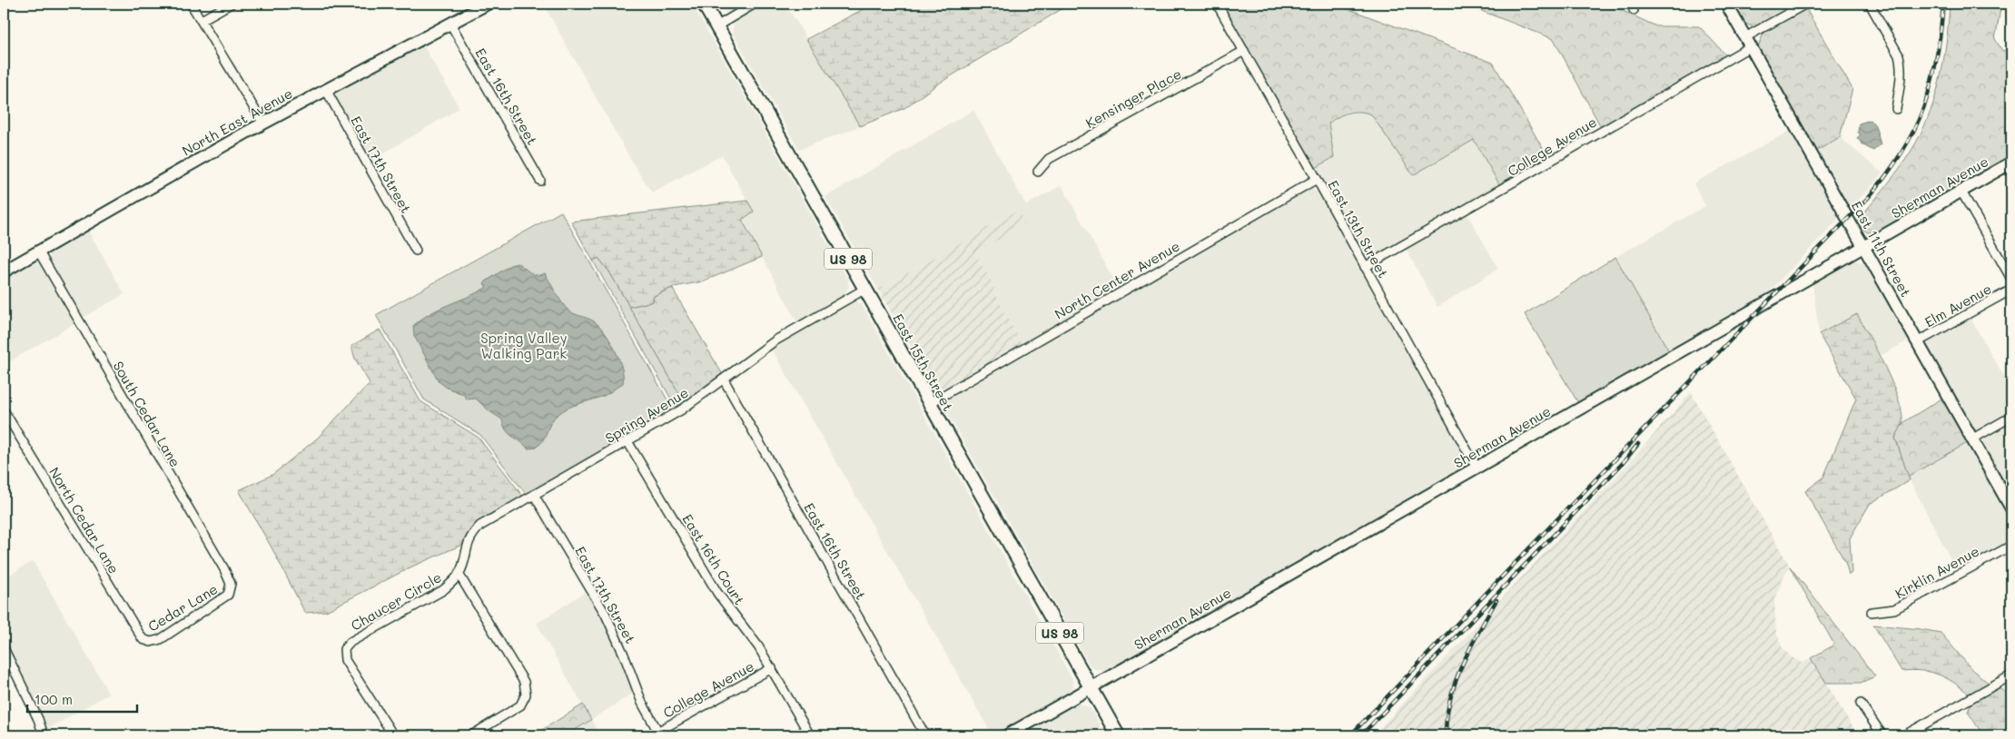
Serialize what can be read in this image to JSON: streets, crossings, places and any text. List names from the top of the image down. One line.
{"streets":{"main road":["US 98","East 15th Street"],"street":["East 16th Street","Kensinger Place","North East Avenue","College Avenue","East 17th Street","Sherman Avenue","East 13th Street","East 11th Street","North Center Avenue","Elm Avenue","South Cedar Lane","Spring Avenue","North Cedar Lane","East 16th Court","Kirklin Avenue","Chaucer Circle","Cedar Lane"]},"crossings":[["East 16th Street","North East Avenue"],["East 16th Street","Spring Avenue"],["Kensinger Place","East 13th Street"],["North East Avenue","East 17th Street"],["North East Avenue","South Cedar Lane"],["College Avenue","East 17th Street"],["College Avenue","East 13th Street"],["College Avenue","East 11th Street"],["College Avenue","East 16th Court"],["East 17th Street","Spring Avenue"],["Sherman Avenue","East 13th Street"],["Sherman Avenue","East 11th Street"],["Sherman Avenue","East 15th Street"],["East 13th Street","North Center Avenue"],["East 11th Street","Elm Avenue"],["North Center Avenue","East 15th Street"],["East 15th Street","Spring Avenue"],["South Cedar Lane","Cedar Lane"],["Spring Avenue","East 16th Court"],["Spring Avenue","Chaucer Circle"],["North Cedar Lane","Cedar Lane"]],"parks":["Spring Valley Walking Park"],"scale_bar":"100 m"}
